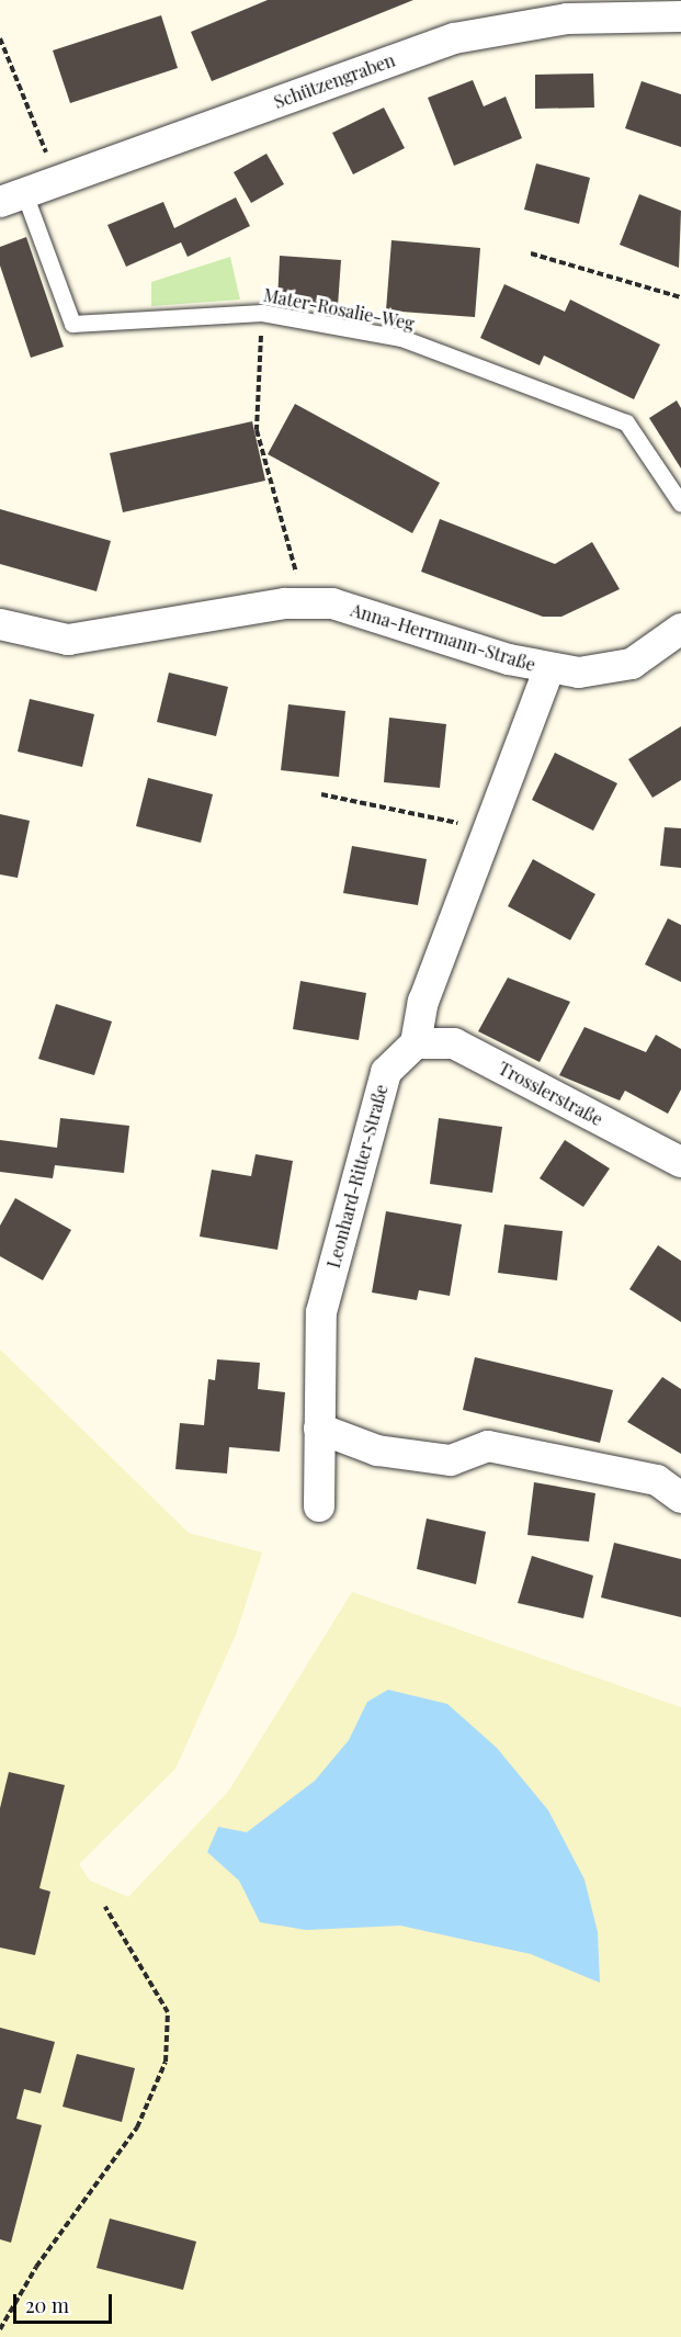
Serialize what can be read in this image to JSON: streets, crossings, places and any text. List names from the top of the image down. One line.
{"streets":{"street":["Schützengraben","Anna-Herrmann-Straße","Trosslerstraße","Leonhard-Ritter-Straße"],"lane":["Mater-Rosalie-Weg"]},"crossings":[["Schützengraben","Mater-Rosalie-Weg"],["Trosslerstraße","Leonhard-Ritter-Straße"]],"scale_bar":"20 m"}
